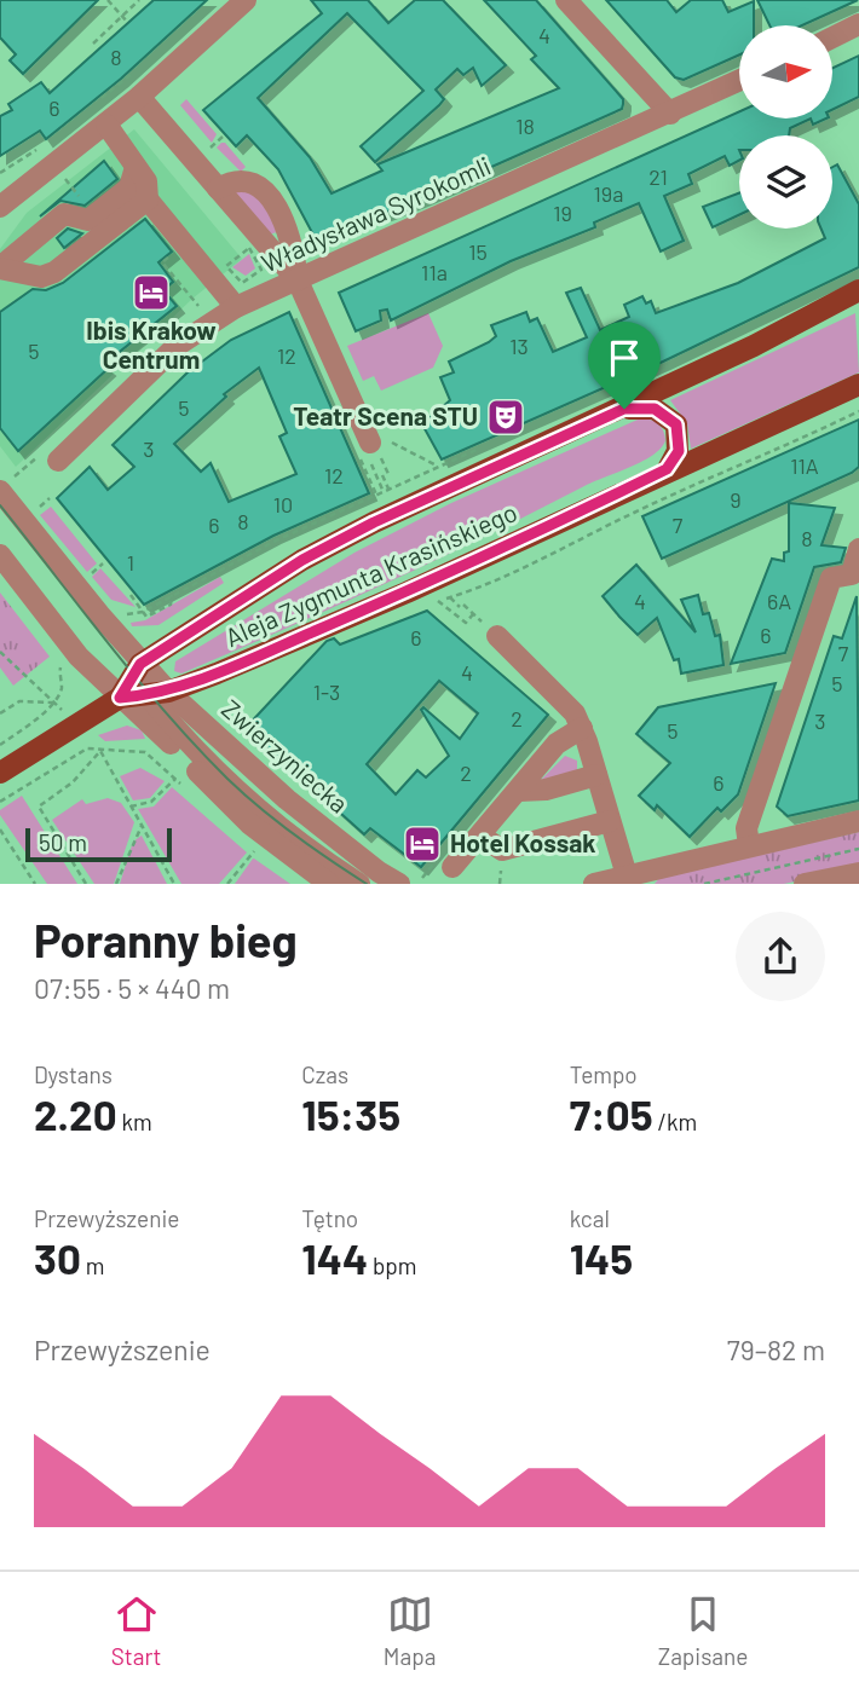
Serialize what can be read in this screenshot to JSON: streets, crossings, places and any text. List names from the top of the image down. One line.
{"streets":{"main road":["Aleja Zygmunta Krasińskiego"],"street":["Władysława Syrokomli","Zwierzyniecka"]},"crossings":[["Aleja Zygmunta Krasińskiego","Zwierzyniecka"]],"places":{"hotel":["Ibis Krakow Centrum","Hotel Kossak"],"theatre":["Teatr Scena STU"]},"house_numbers":["4","8","6","18","21","19a","19","15","11a","13","5","12","5","3","11A","12","9","10","8","6","7","8","1","4","6A","6","6","7","4","5","1-3","2","3","5","2","6"],"scale_bar":"50 m","north":"right","page":{"scale":"50 m","heading":["Poranny bieg","07:55 · 5 × 440 m"],"stats":[["Dystans","2.20 km"],["Czas","15:35"],["Tempo","7:05 /km"],["Przewyższenie","30 m"],["Tętno","144 bpm"],["kcal","145"]],"chart":["Przewyższenie","79–82 m"],"tabs":["Start","Mapa","Zapisane"]}}
